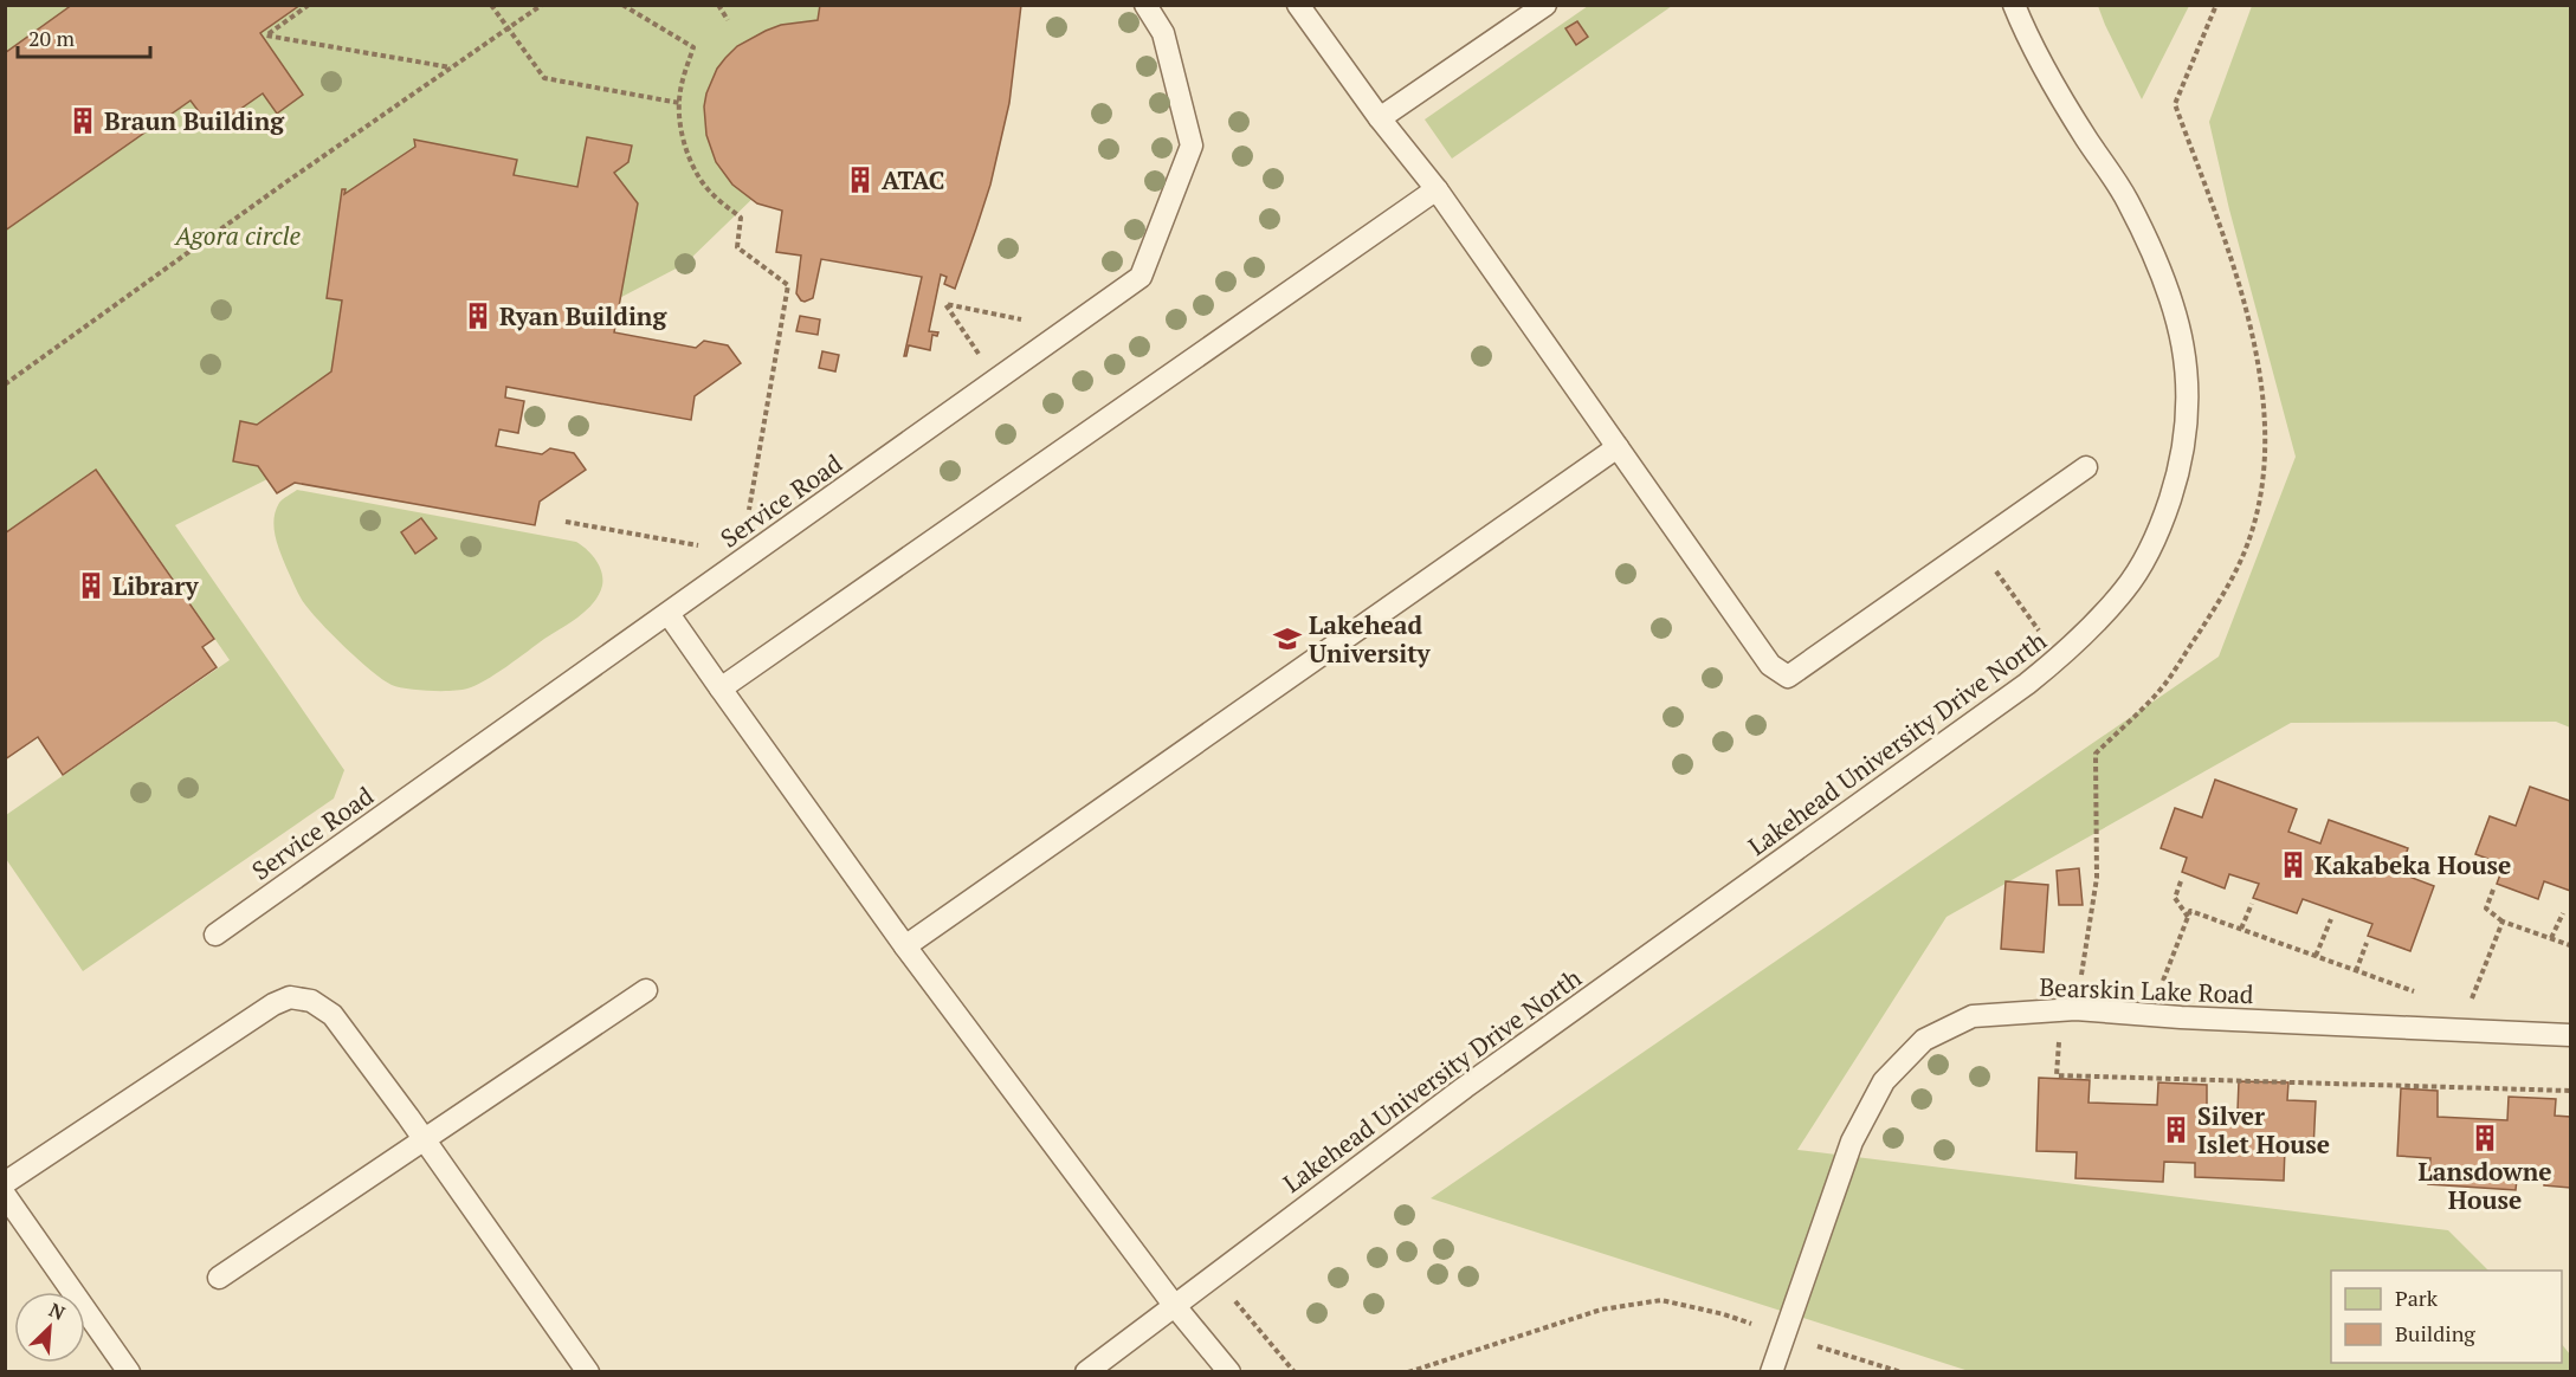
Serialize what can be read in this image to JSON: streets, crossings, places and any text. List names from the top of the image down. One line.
{"streets":{"lane":["Service Road","Lakehead University Drive North","Bearskin Lake Road"]},"parks":["Agora circle"],"places":{"building":["Braun Building","ATAC","Ryan Building","Library","Kakabeka House","Silver Islet House","Lansdowne House"],"school or university":["Lakehead University"]},"legend":["Park","Building"],"scale_bar":"20 m","north":"top right"}
